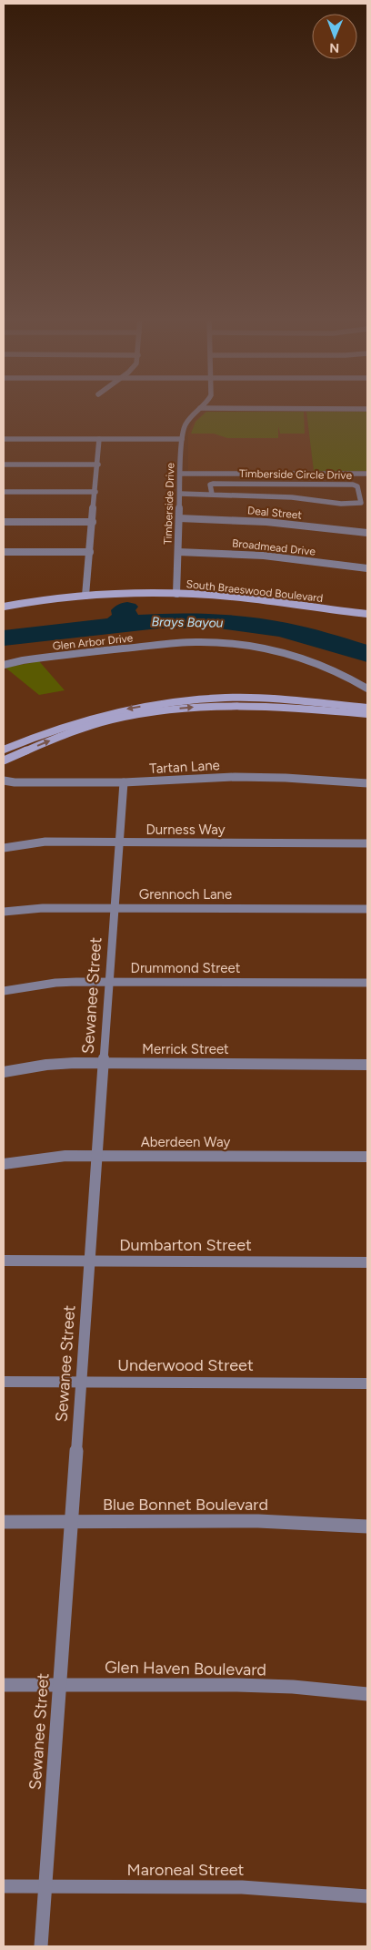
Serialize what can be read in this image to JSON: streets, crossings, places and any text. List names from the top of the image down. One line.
{"streets":{"main road":["South Braeswood Boulevard"],"street":["Timberside Circle Drive","Timberside Drive","Deal Street","Broadmead Drive","Glen Arbor Drive","Tartan Lane","Durness Way","Grennoch Lane","Drummond Street","Sewanee Street","Merrick Street","Aberdeen Way","Dumbarton Street","Underwood Street","Blue Bonnet Boulevard","Glen Haven Boulevard","Maroneal Street"]},"crossings":[["Timberside Circle Drive","Timberside Drive"],["Timberside Drive","Deal Street"],["Timberside Drive","Broadmead Drive"],["Timberside Drive","South Braeswood Boulevard"],["Tartan Lane","Sewanee Street"],["Durness Way","Sewanee Street"],["Grennoch Lane","Sewanee Street"],["Drummond Street","Sewanee Street"],["Sewanee Street","Merrick Street"],["Sewanee Street","Aberdeen Way"],["Sewanee Street","Dumbarton Street"],["Sewanee Street","Underwood Street"],["Sewanee Street","Blue Bonnet Boulevard"],["Sewanee Street","Glen Haven Boulevard"],["Sewanee Street","Maroneal Street"]],"water":["Brays Bayou"],"north":"bottom"}
